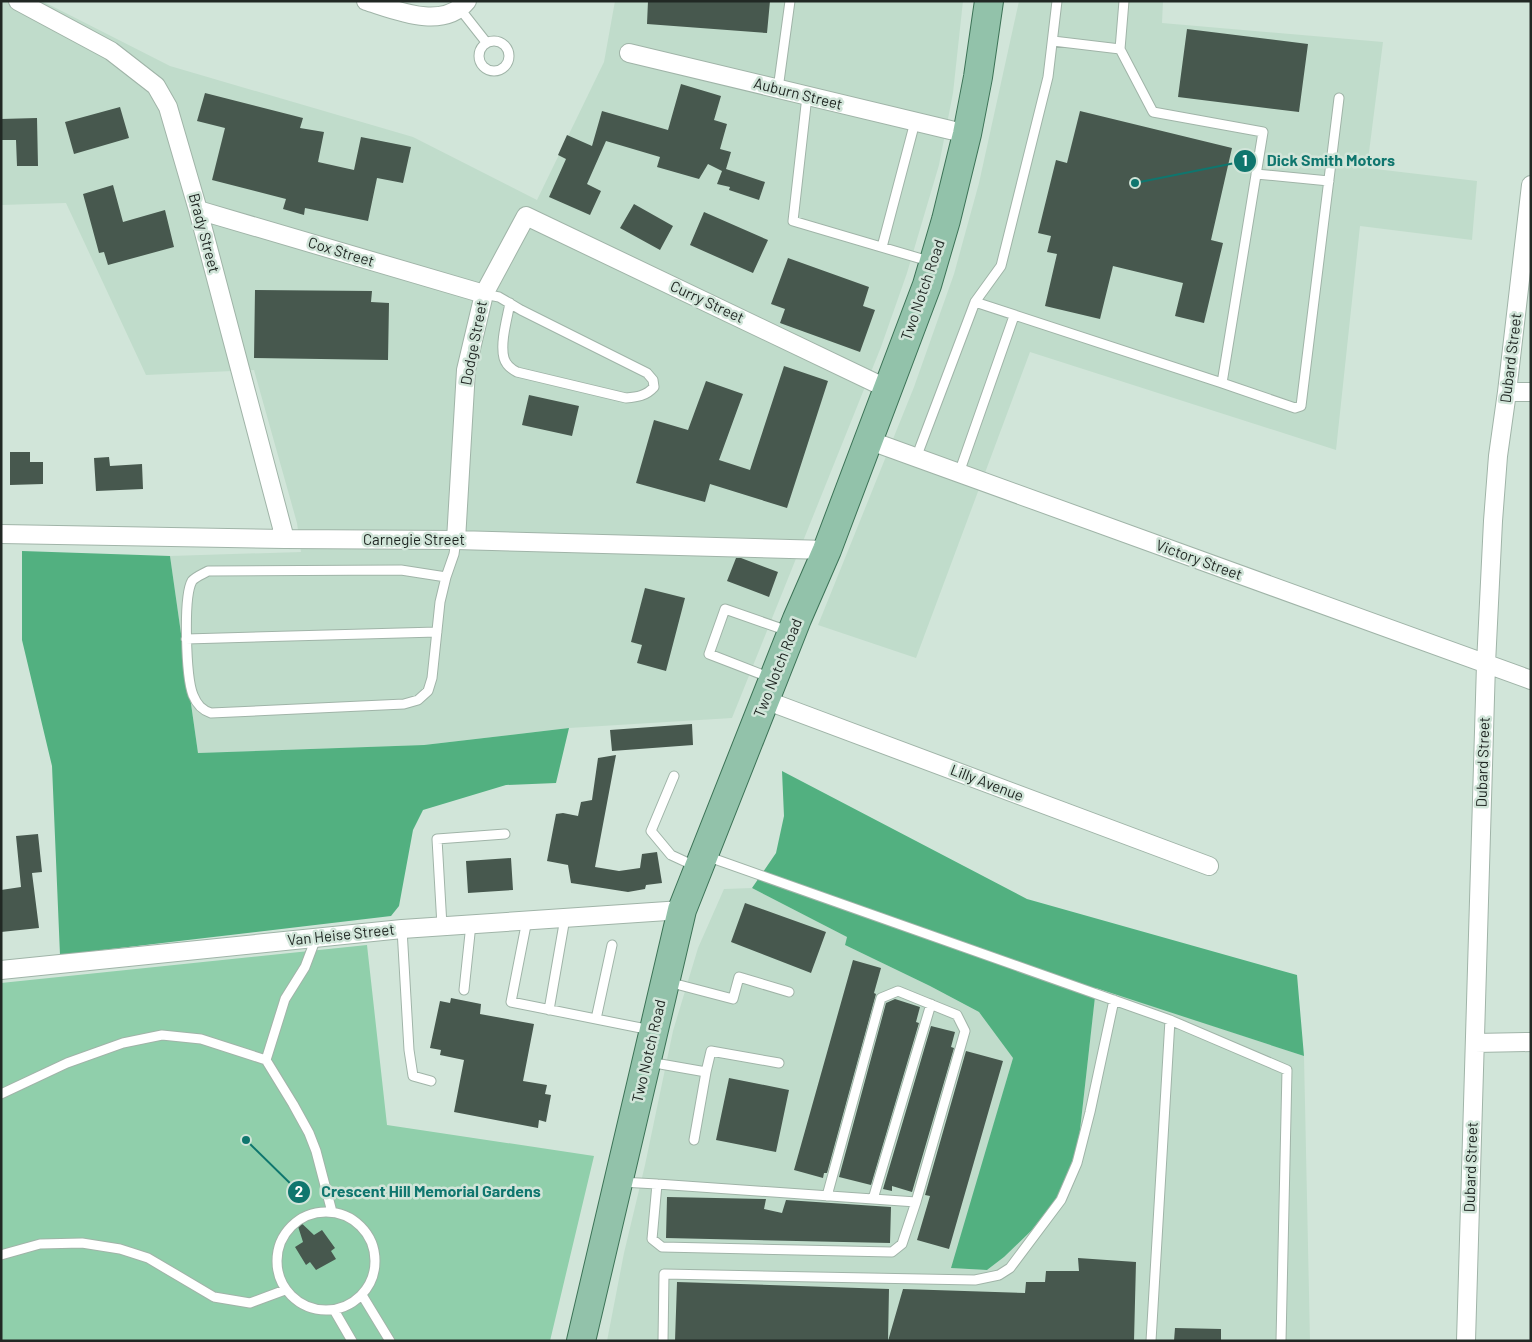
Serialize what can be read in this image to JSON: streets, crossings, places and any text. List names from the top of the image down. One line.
{"streets":{"main road":["Two Notch Road"],"street":["Auburn Street","Brady Street","Cox Street","Curry Street","Dodge Street","Dubard Street","Carnegie Street","Victory Street","Lilly Avenue","Van Heise Street"]},"crossings":[["Auburn Street","Two Notch Road"],["Brady Street","Cox Street"],["Brady Street","Carnegie Street"],["Cox Street","Dodge Street"],["Two Notch Road","Curry Street"],["Two Notch Road","Carnegie Street"],["Two Notch Road","Victory Street"],["Two Notch Road","Lilly Avenue"],["Two Notch Road","Van Heise Street"],["Curry Street","Dodge Street"],["Dodge Street","Carnegie Street"],["Dubard Street","Victory Street"]],"places":["Dick Smith Motors","Crescent Hill Memorial Gardens"]}
